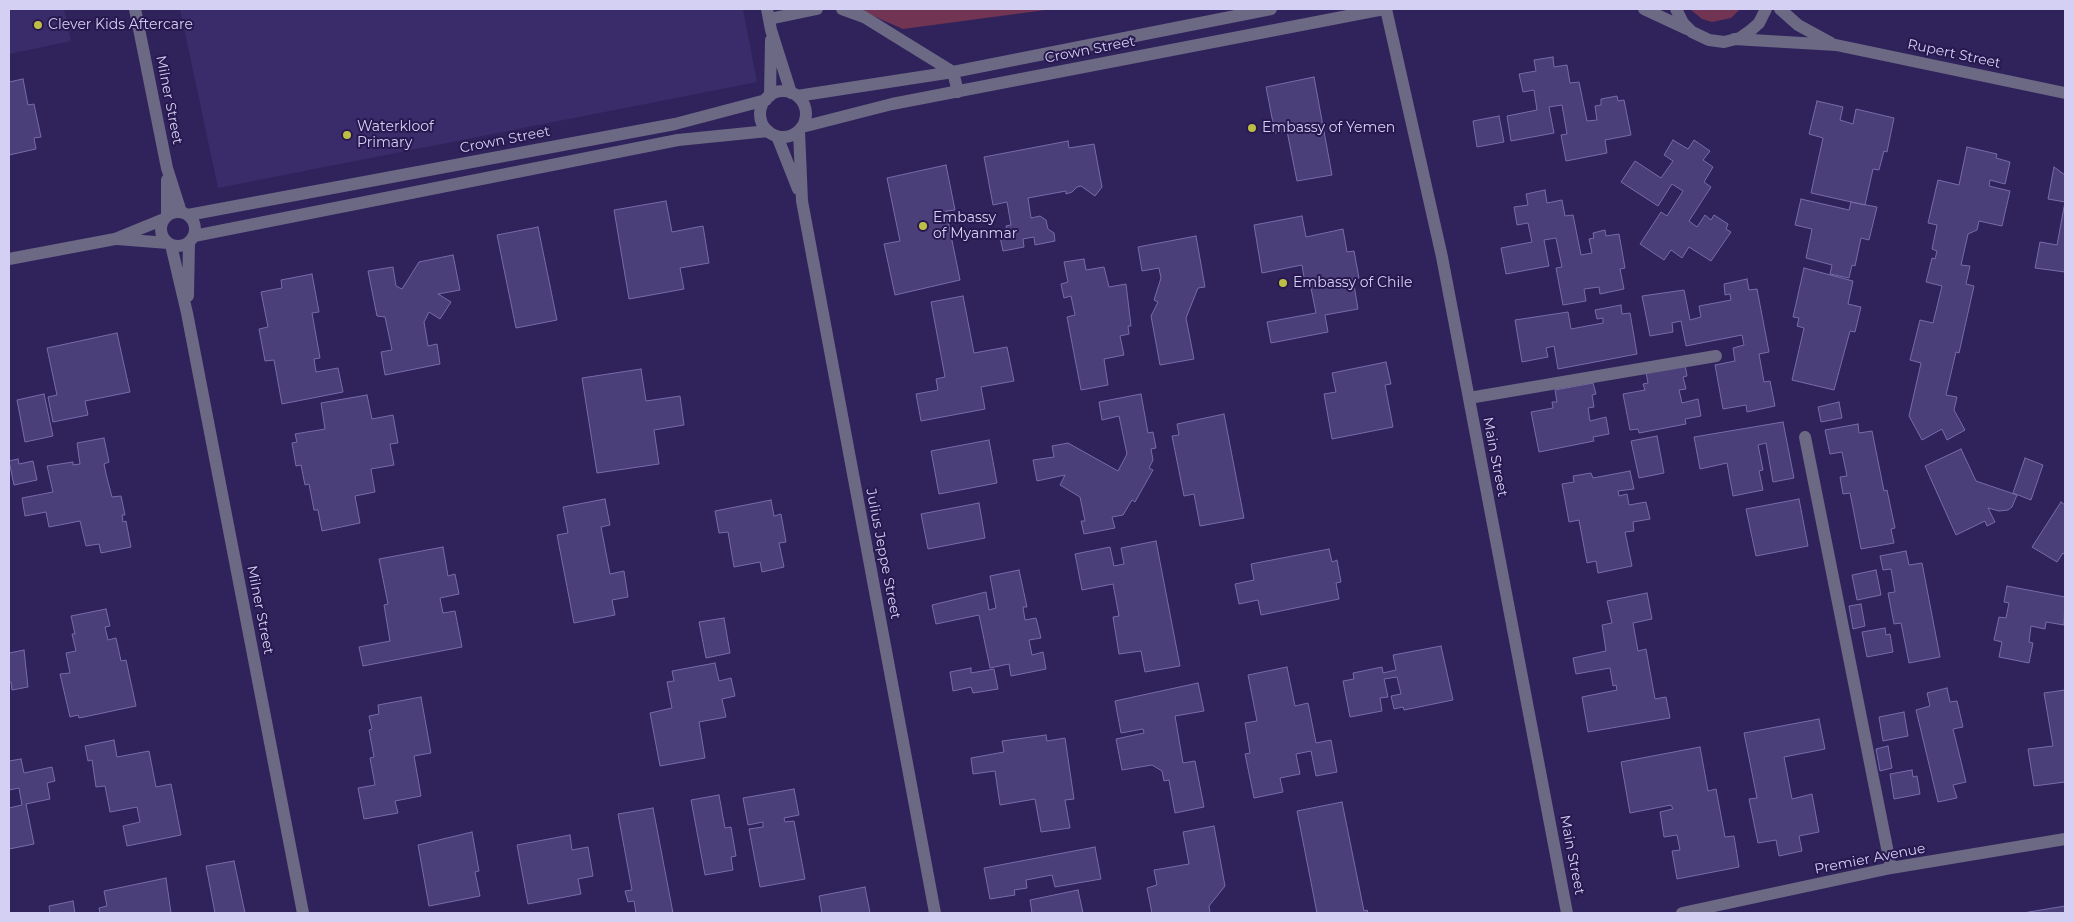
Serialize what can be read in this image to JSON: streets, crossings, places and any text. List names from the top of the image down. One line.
{"streets":{"street":["Crown Street","Rupert Street","Milner Street","Main Street","Julius Jeppe Street","Premier Avenue"]},"crossings":[["Crown Street","Milner Street"],["Crown Street","Main Street"],["Crown Street","Julius Jeppe Street"]],"places":["Clever Kids Aftercare","Embassy of Yemen","Waterkloof Primary","Embassy of Myanmar","Embassy of Chile"]}
